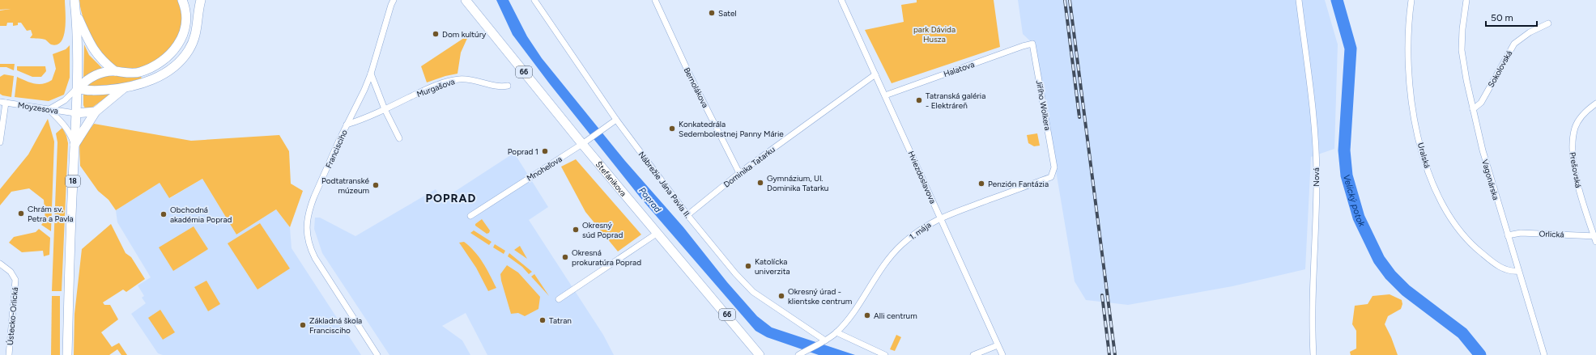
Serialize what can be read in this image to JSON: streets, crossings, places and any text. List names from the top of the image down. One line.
{"streets":{"main road":["66","Štefánikova","18"],"street":["Halatova","Sokolovská","Murgašova","Bernolákova","Jiřího Wolkera","Moyzesova","Francisciho","Uralská","Dominika Tatarku","Mnoheľova","Prešovská","Hviezdoslavova","Nová","Vagonárska","Nábrežie Jána Pavla II.","1. mája","Orlická","Ústecko-Orlická"]},"crossings":[["Halatova","Jiřího Wolkera"],["Halatova","Hviezdoslavova"],["Sokolovská","Vagonárska"],["Murgašova","Francisciho"],["Bernolákova","Dominika Tatarku"],["Jiřího Wolkera","1. mája"],["Moyzesova","18"],["Uralská","Vagonárska"],["Dominika Tatarku","Hviezdoslavova"],["Dominika Tatarku","Nábrežie Jána Pavla II."],["Mnoheľova","Štefánikova"],["Mnoheľova","Nábrežie Jána Pavla II."],["Prešovská","Orlická"],["Hviezdoslavova","1. mája"],["Vagonárska","Orlická"],["Nábrežie Jána Pavla II.","1. mája"]],"districts":["POPRAD"],"water":["Poprad","Velický potok"],"parks":["park Dávida Husza"],"places":["Satel","Dom kultúry","Tatranská galéria - Elektráreň","Konkatedrála Sedembolestnej Panny Márie","Poprad 1","Gymnázium, Ul. Dominika Tatarku","Penzión Fantázia","Podtatranské múzeum","Chrám sv. Petra a Pavla","Obchodná akadémia Poprad","Okresný súd Poprad","Okresná prokuratúra Poprad","Katolícka univerzita","Okresný úrad - klientske centrum","Alli centrum","Tatran","Základná škola Francisciho"],"scale_bar":"50 m"}
